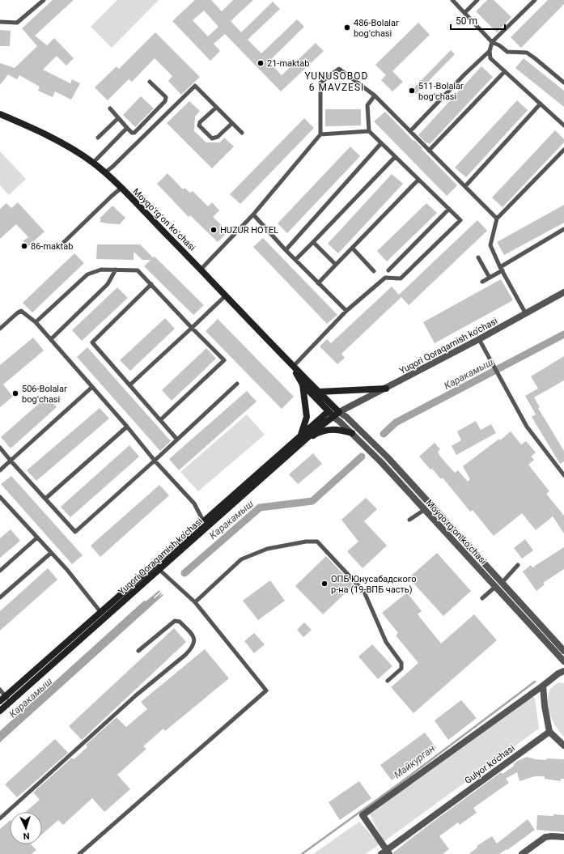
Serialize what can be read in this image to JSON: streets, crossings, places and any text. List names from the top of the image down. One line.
{"streets":{"main road":["Moyqoʻrgʻon koʻchasi","Yuqori Qoraqamish ko'chasi"],"street":["Gulyor ko'chasi"]},"crossings":[["Moyqoʻrgʻon koʻchasi","Yuqori Qoraqamish ko'chasi"]],"districts":["YUNUSOBOD 6 MAVZESI"],"water":["Каракамыш","Майкурган"],"places":["486-Bolalar bogʻchasi","21-maktab","511-Bolalar bogʻchasi","HUZUR HOTEL","86-maktab","506-Bolalar bogʻchasi","ОПБ Юнусабадского р-на (19-ВПБ часть)"],"scale_bar":"50 m","north":"bottom"}
